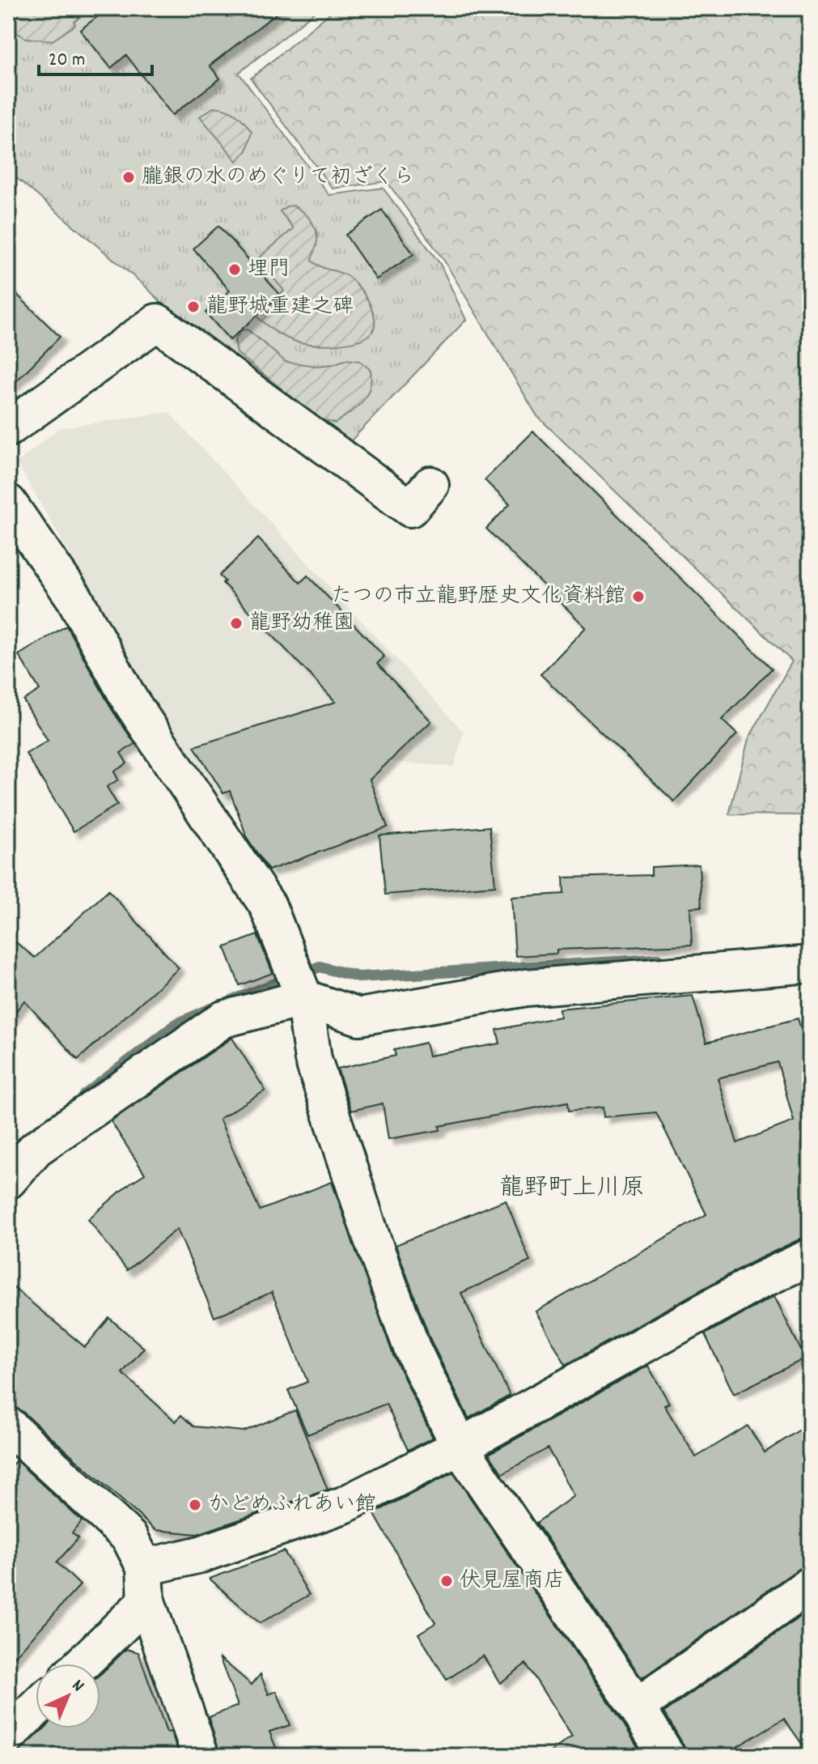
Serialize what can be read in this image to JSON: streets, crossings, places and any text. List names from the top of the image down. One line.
{"districts":["龍野町上川原"],"places":["朧銀の水のめぐりて初ざくら","埋門","龍野城重建之碑","たつの市立龍野歴史文化資料館","龍野幼稚園","かどめふれあい館","伏見屋商店"],"scale_bar":"20 m","north":"top right"}
